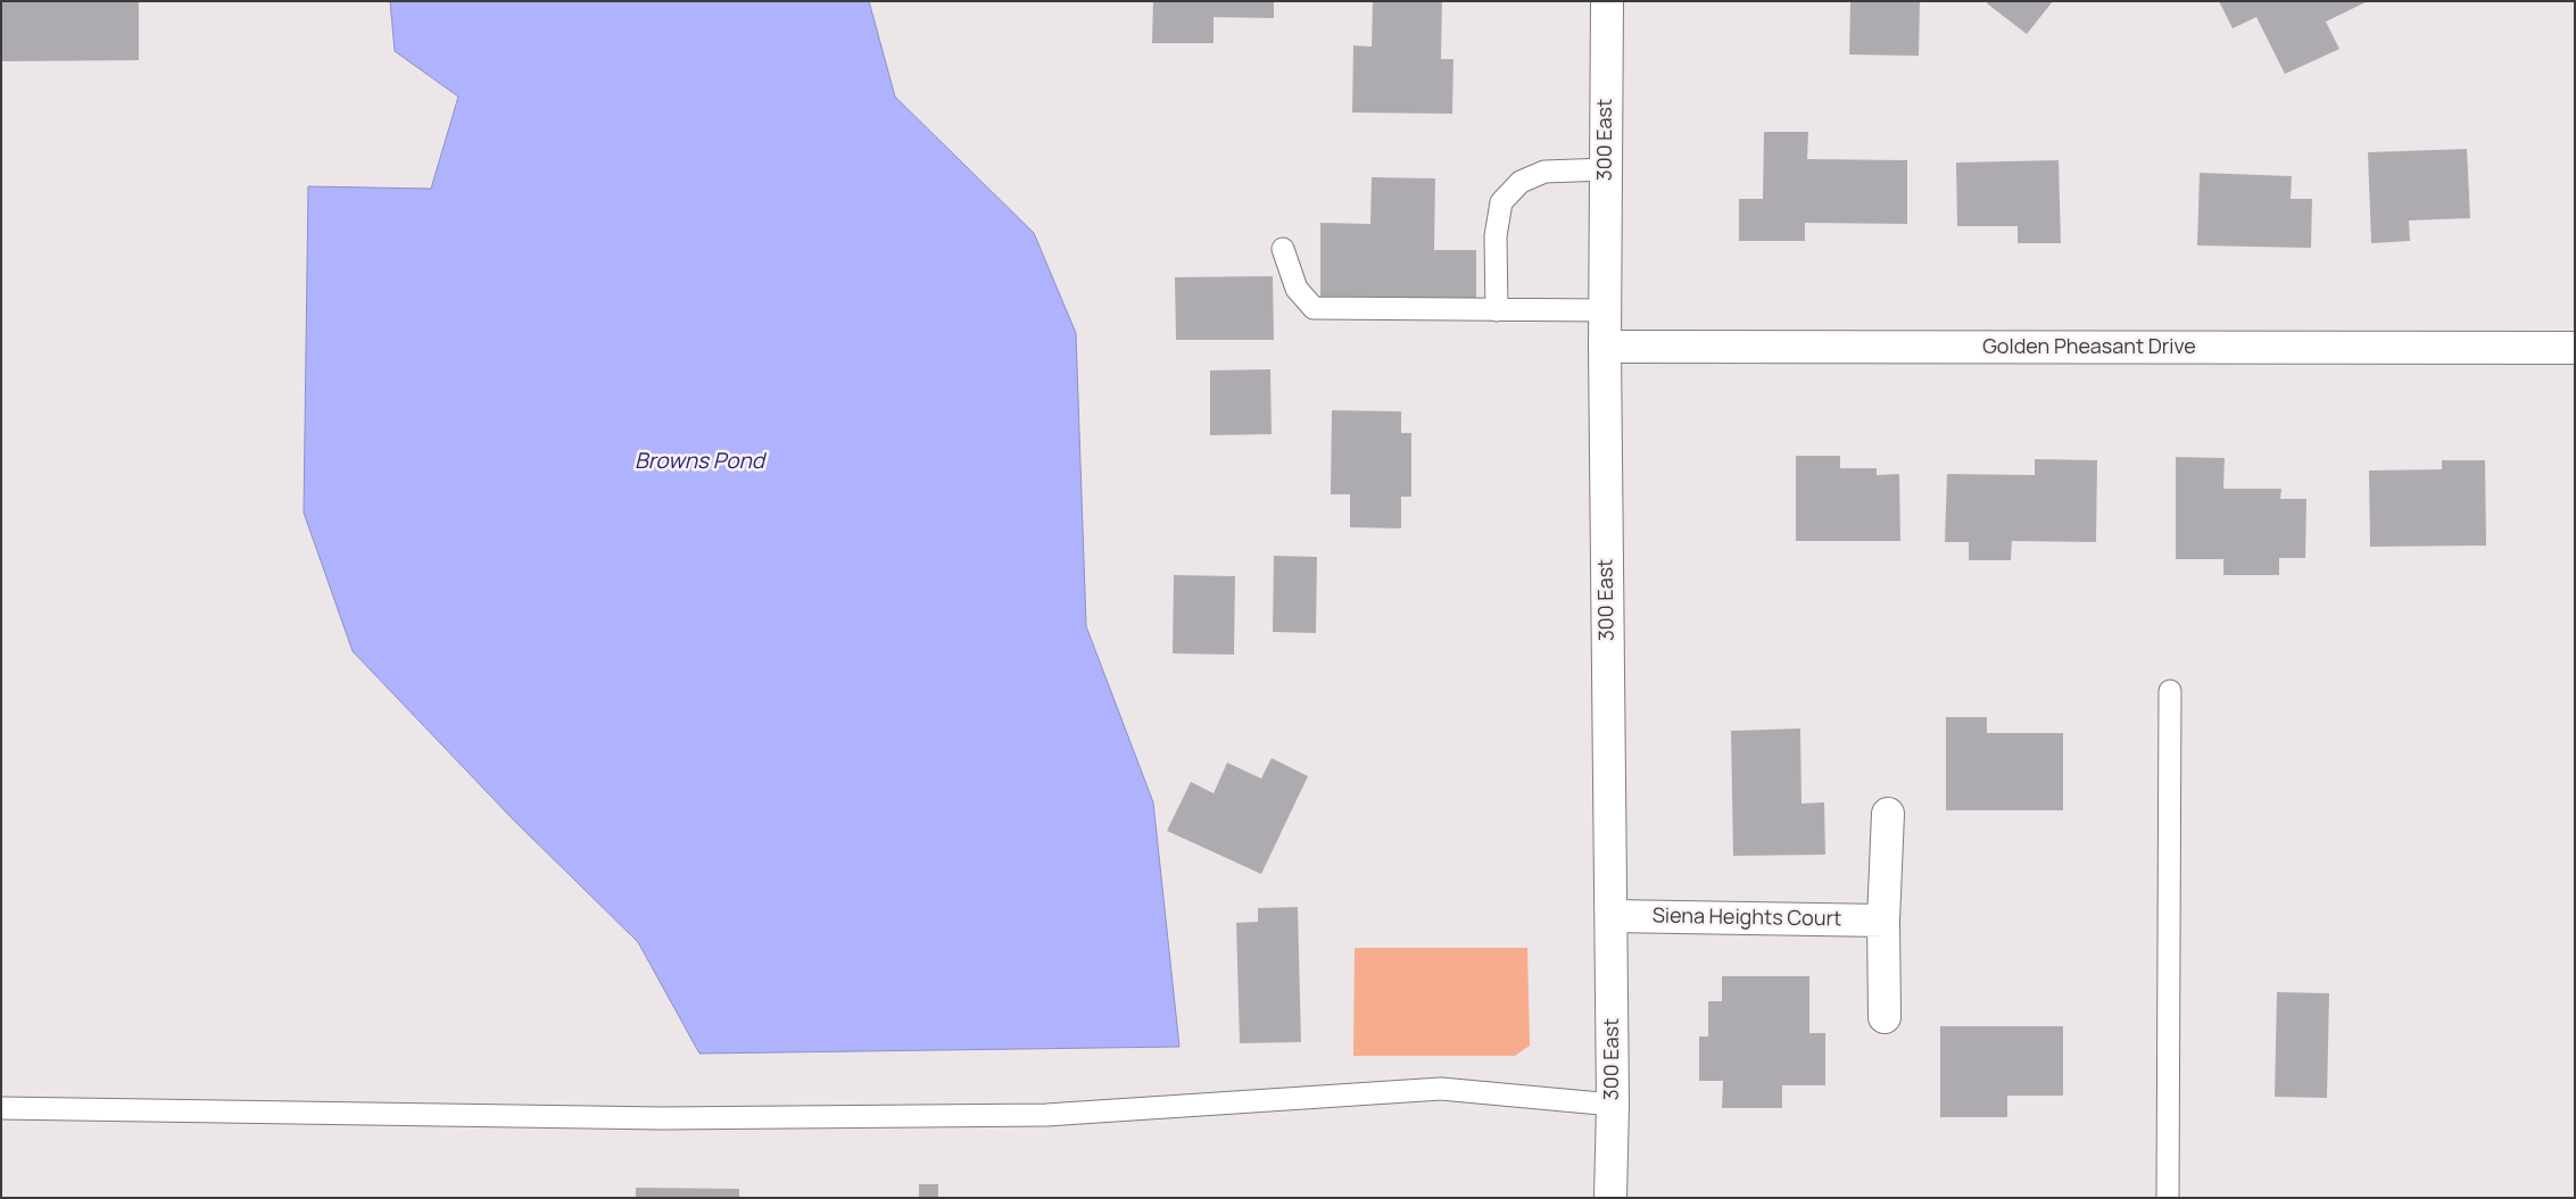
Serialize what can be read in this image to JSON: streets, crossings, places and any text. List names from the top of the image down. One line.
{"streets":{"street":["300 East","Golden Pheasant Drive","Siena Heights Court"]},"crossings":[["300 East","Golden Pheasant Drive"],["300 East","Siena Heights Court"]],"water":["Browns Pond"]}
